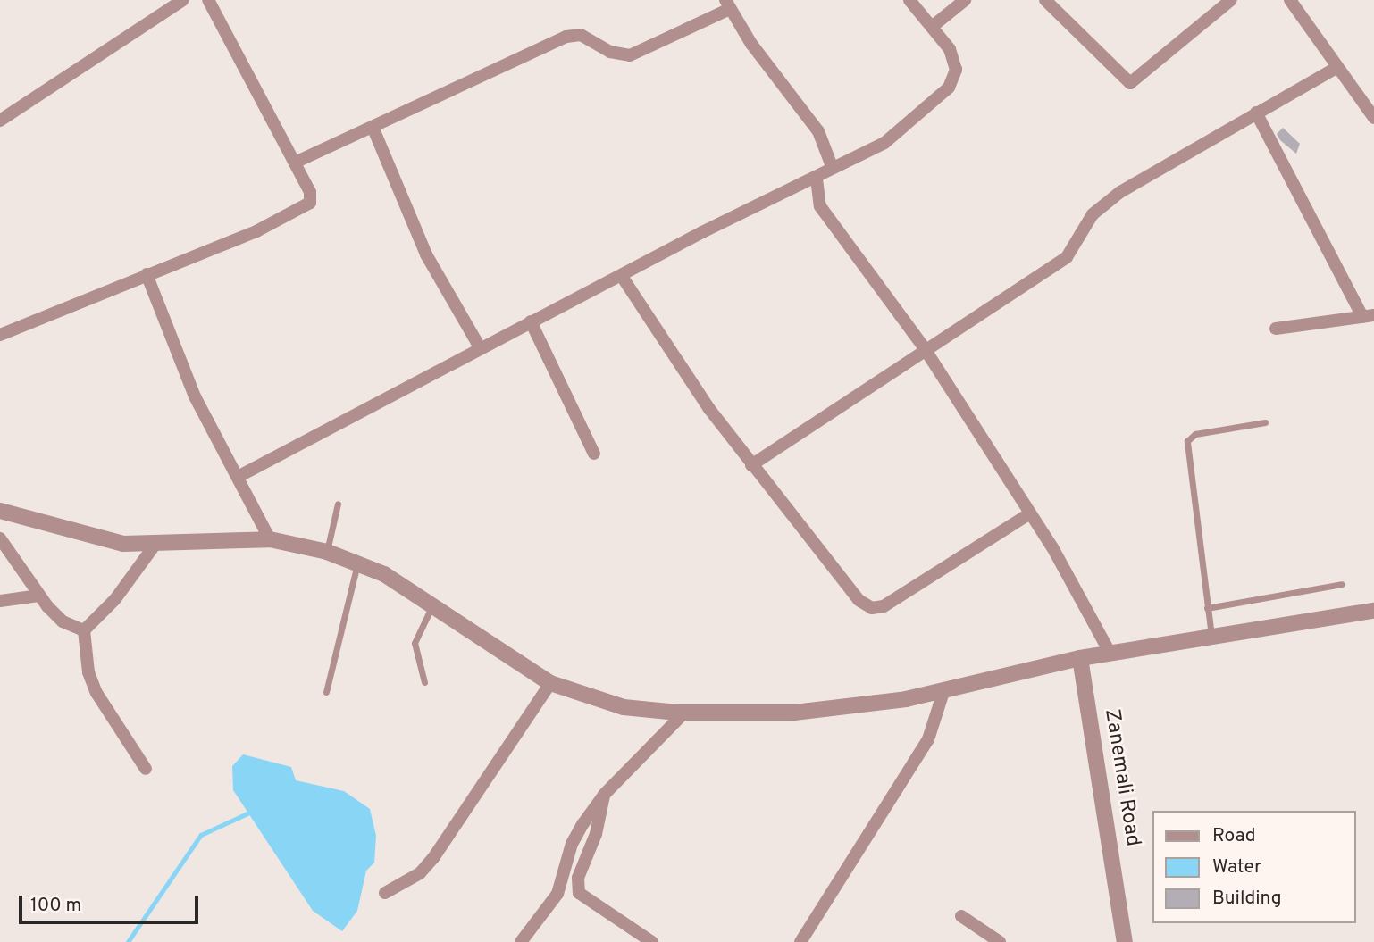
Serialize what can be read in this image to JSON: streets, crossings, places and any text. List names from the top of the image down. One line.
{"streets":{"street":["Zanemali Road"]},"legend":["Road","Water","Building"],"scale_bar":"100 m"}
